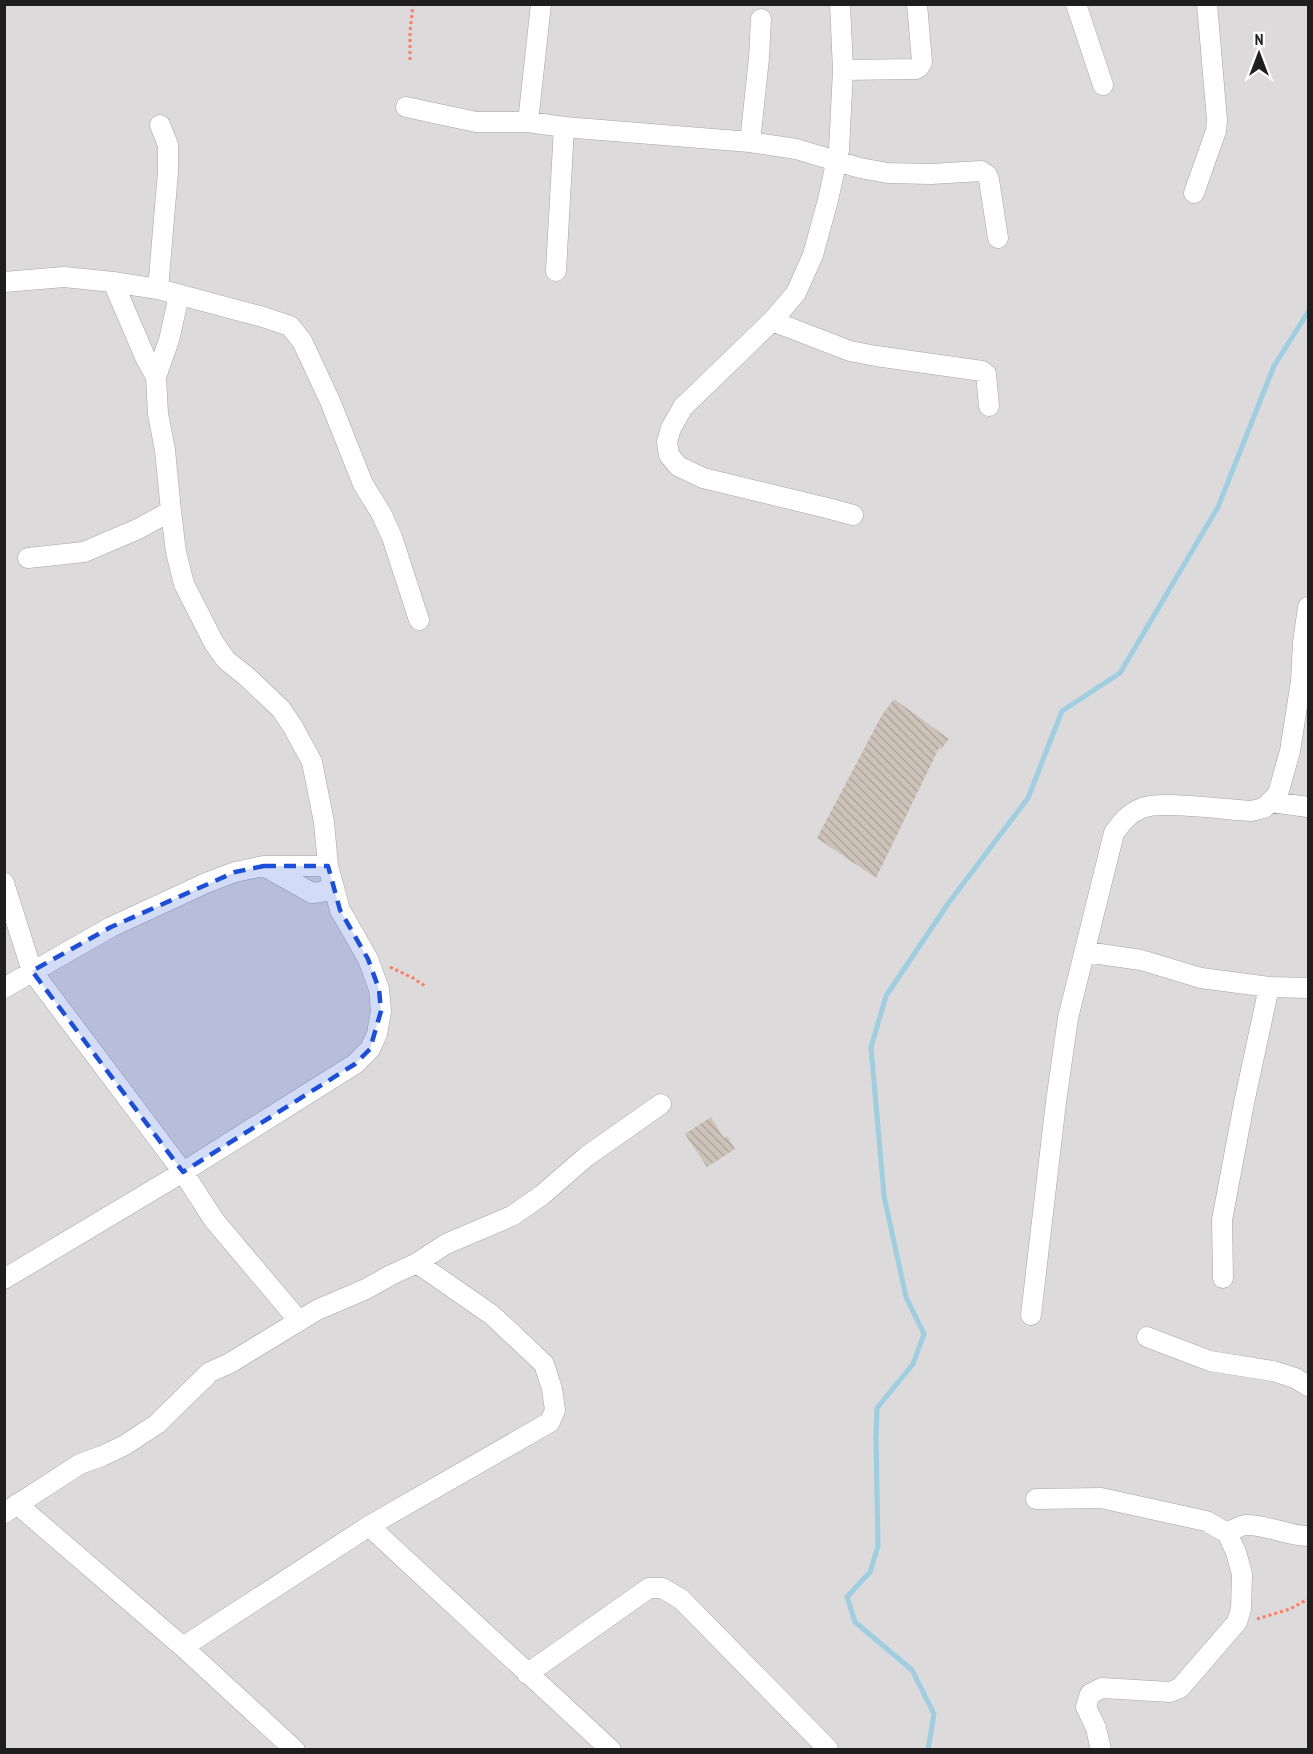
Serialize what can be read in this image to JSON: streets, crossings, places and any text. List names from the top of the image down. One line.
{"north":"top"}
